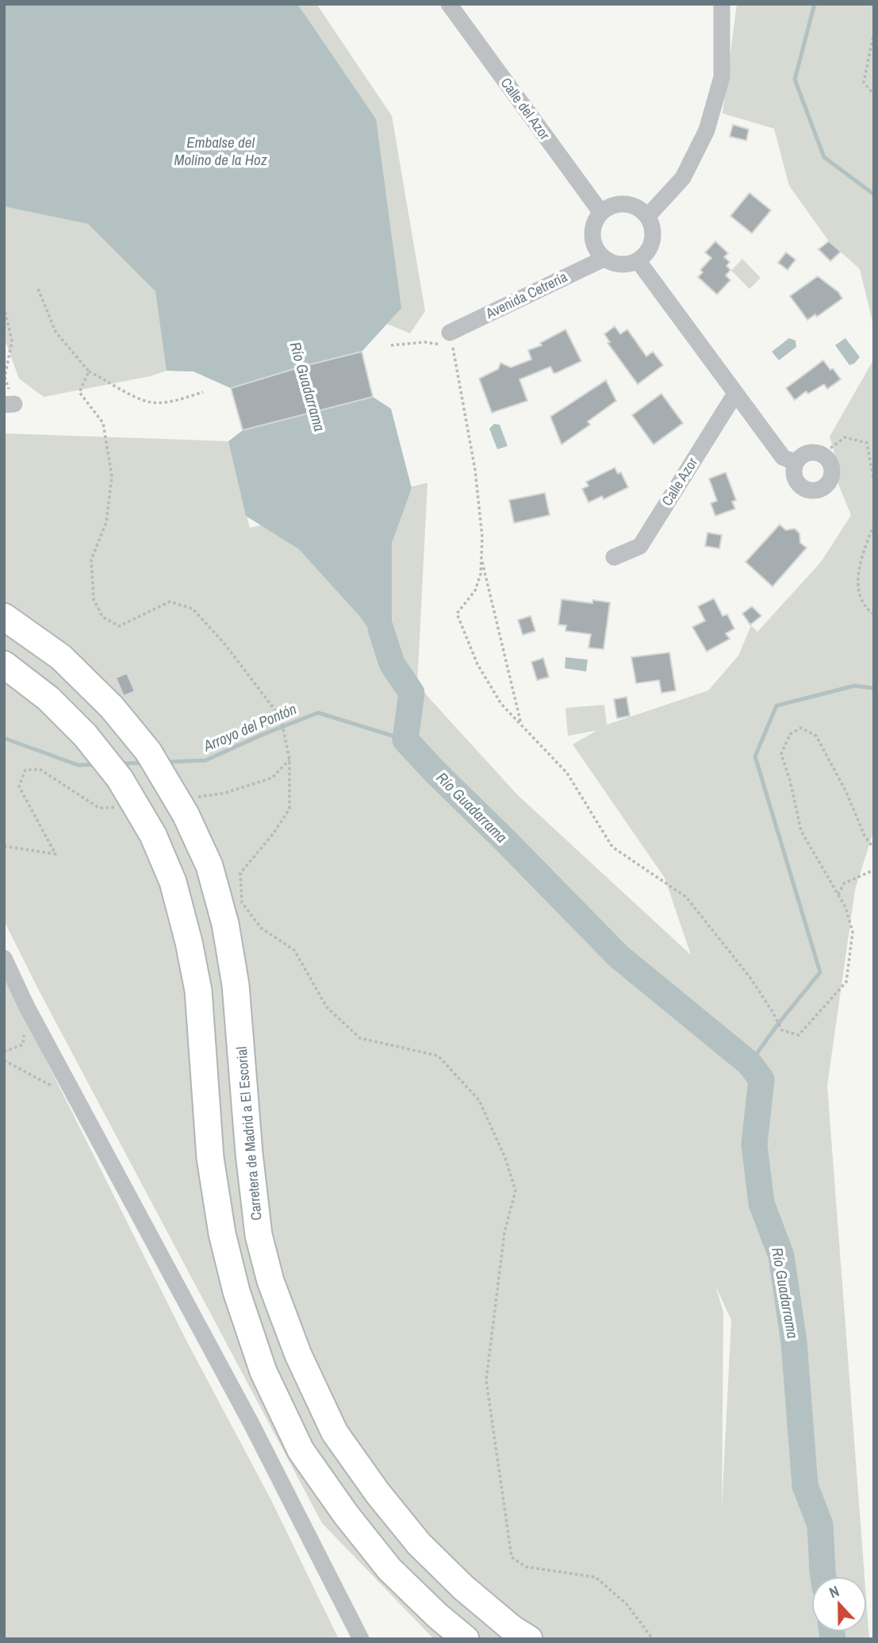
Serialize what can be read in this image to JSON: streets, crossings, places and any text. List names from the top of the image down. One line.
{"streets":{"highway":["Carretera de Madrid a El Escorial"],"street":["Calle del Azor","Avenida Cetrería","Calle Azor"]},"crossings":[["Calle del Azor","Avenida Cetrería"]],"water":["Embalse del Molino de la Hoz","Río Guadarrama","Arroyo del Pontón"],"north":"top"}
